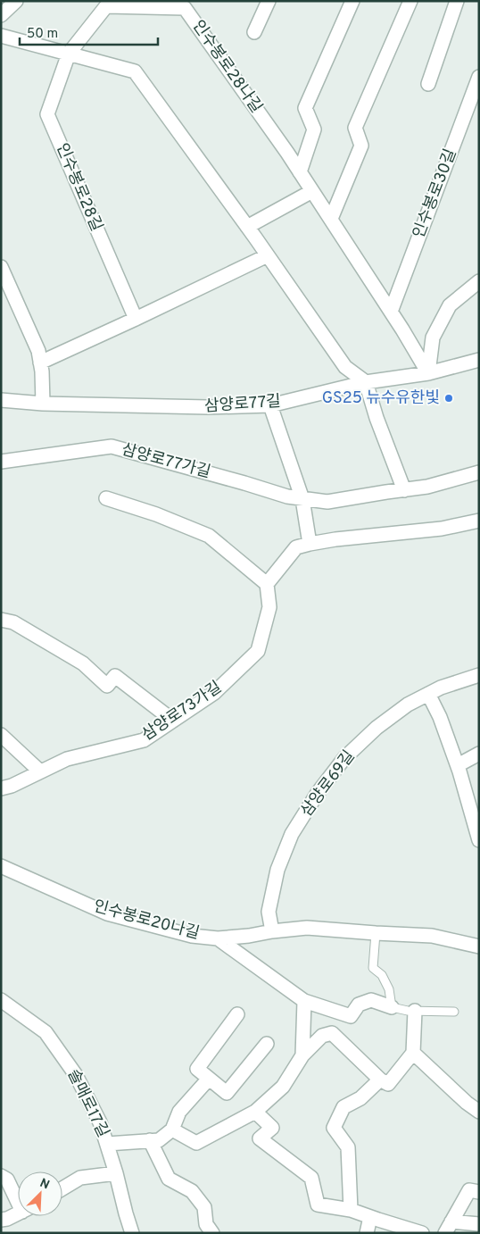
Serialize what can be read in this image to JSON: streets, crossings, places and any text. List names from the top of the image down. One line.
{"streets":{"street":["인수봉로28나길","인수봉로28길","인수봉로30길","삼양로77길","삼양로77가길","삼양로73가길","삼양로69길","인수봉로20나길","솔매로17길"]},"crossings":[["인수봉로28나길","인수봉로28길"],["인수봉로28나길","인수봉로30길"],["인수봉로28나길","삼양로77길"],["삼양로69길","인수봉로20나길"]],"places":["GS25 뉴수유한빛"],"scale_bar":"50 m","north":"top right"}
